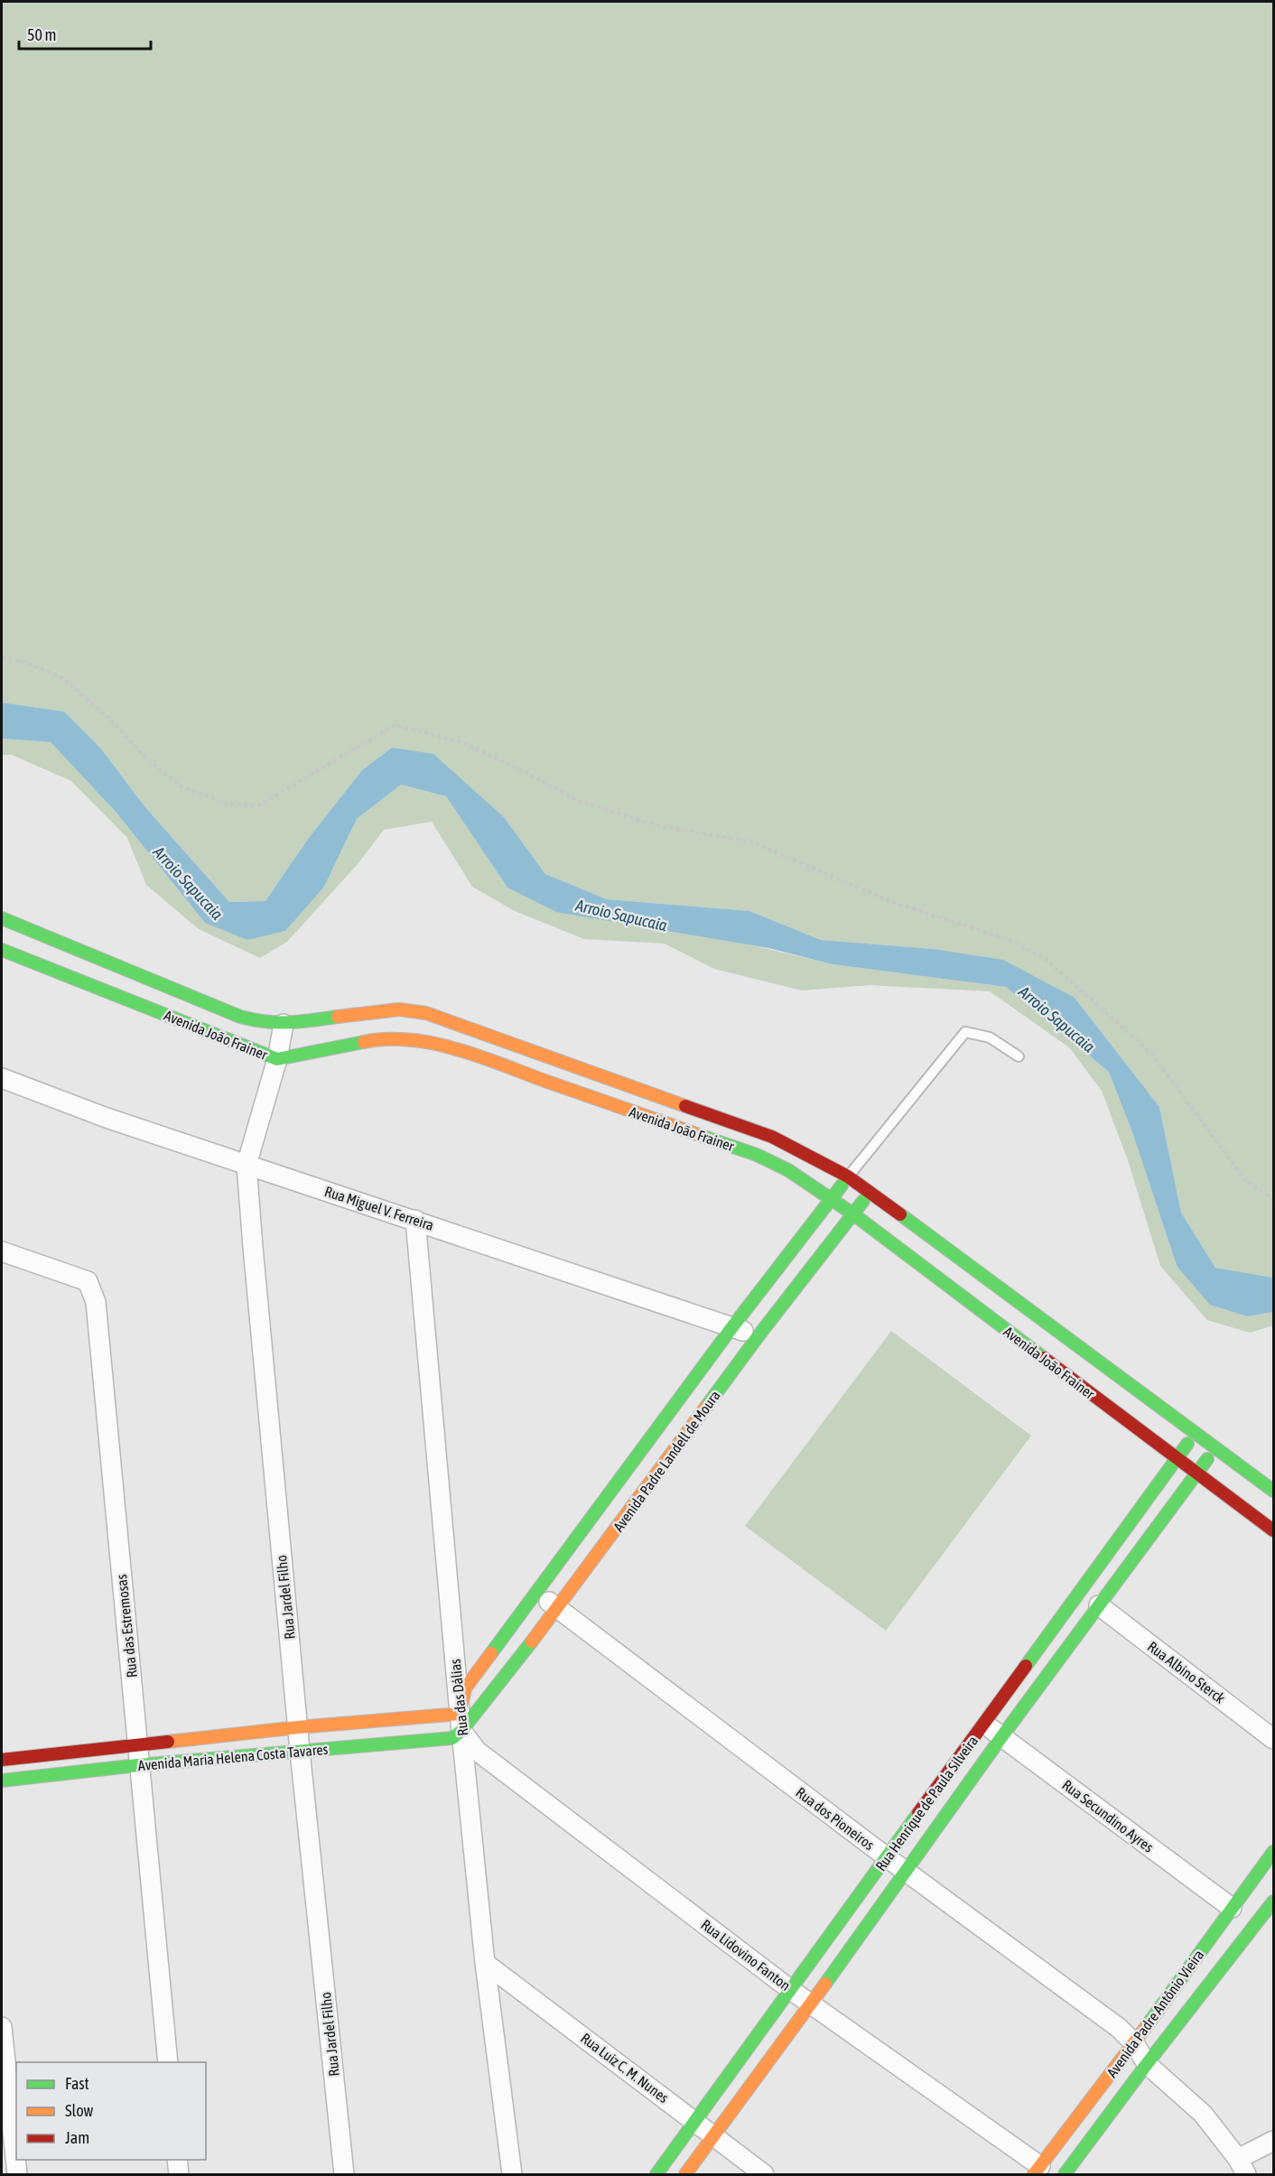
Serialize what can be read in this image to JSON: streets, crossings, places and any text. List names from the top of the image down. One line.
{"streets":{"street":["Avenida João Frainer","Rua Miguel V. Ferreira","Avenida Padre Landell de Moura","Rua Jardel Filho","Rua das Estremosas","Rua Albino Sterck","Rua das Dálias","Avenida Maria Helena Costa Tavares","Rua Henrique de Paula Silveira","Rua Secundino Ayres","Rua dos Pioneiros","Rua Lidovino Fanton","Avenida Padre Antônio Vieira","Rua Luiz C. M. Nunes"]},"crossings":[["Avenida João Frainer","Avenida Padre Landell de Moura"],["Avenida João Frainer","Rua Jardel Filho"],["Avenida João Frainer","Rua Henrique de Paula Silveira"],["Rua Miguel V. Ferreira","Avenida Padre Landell de Moura"],["Rua Miguel V. Ferreira","Rua Jardel Filho"],["Rua Miguel V. Ferreira","Rua das Dálias"],["Avenida Padre Landell de Moura","Rua das Dálias"],["Avenida Padre Landell de Moura","Avenida Maria Helena Costa Tavares"],["Avenida Padre Landell de Moura","Rua dos Pioneiros"],["Avenida Padre Landell de Moura","Rua Lidovino Fanton"],["Rua Jardel Filho","Avenida Maria Helena Costa Tavares"],["Rua das Estremosas","Avenida Maria Helena Costa Tavares"],["Rua Albino Sterck","Rua Henrique de Paula Silveira"],["Rua das Dálias","Avenida Maria Helena Costa Tavares"],["Rua das Dálias","Rua Lidovino Fanton"],["Rua das Dálias","Rua Luiz C. M. Nunes"],["Avenida Maria Helena Costa Tavares","Rua Lidovino Fanton"],["Rua Henrique de Paula Silveira","Rua Secundino Ayres"],["Rua Henrique de Paula Silveira","Rua dos Pioneiros"],["Rua Henrique de Paula Silveira","Rua Lidovino Fanton"],["Rua Henrique de Paula Silveira","Rua Luiz C. M. Nunes"],["Rua Secundino Ayres","Avenida Padre Antônio Vieira"],["Rua dos Pioneiros","Avenida Padre Antônio Vieira"],["Rua Lidovino Fanton","Avenida Padre Antônio Vieira"]],"water":["Arroio Sapucaia"],"legend":["Fast","Slow","Jam"],"scale_bar":"50 m"}
